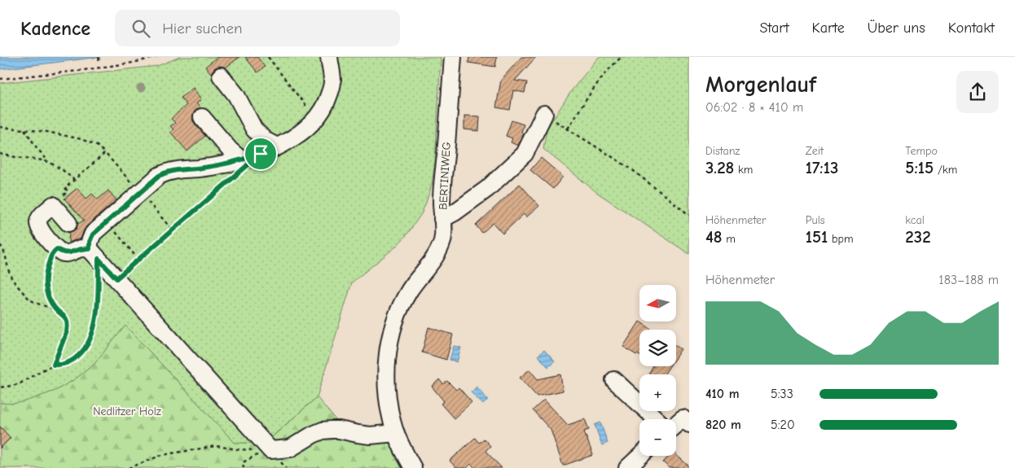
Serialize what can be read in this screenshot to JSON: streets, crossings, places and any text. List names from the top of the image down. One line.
{"streets":{"street":["BERTINIWEG"]},"parks":["Nedlitzer Holz"],"north":"left","page":{"header":"Kadence","search":"Hier suchen","nav":["Start","Karte","Über uns","Kontakt"],"heading":["Morgenlauf","06:02 · 8 × 410 m"],"stats":[["Distanz","3.28 km"],["Zeit","17:13"],["Tempo","5:15 /km"],["Höhenmeter","48 m"],["Puls","151 bpm"],["kcal","232"]],"chart":["Höhenmeter","183–188 m"],"map_buttons":["+","−"],"list":[{"name":"410 m","note":"5:33"},{"name":"820 m","note":"5:20"}]}}
